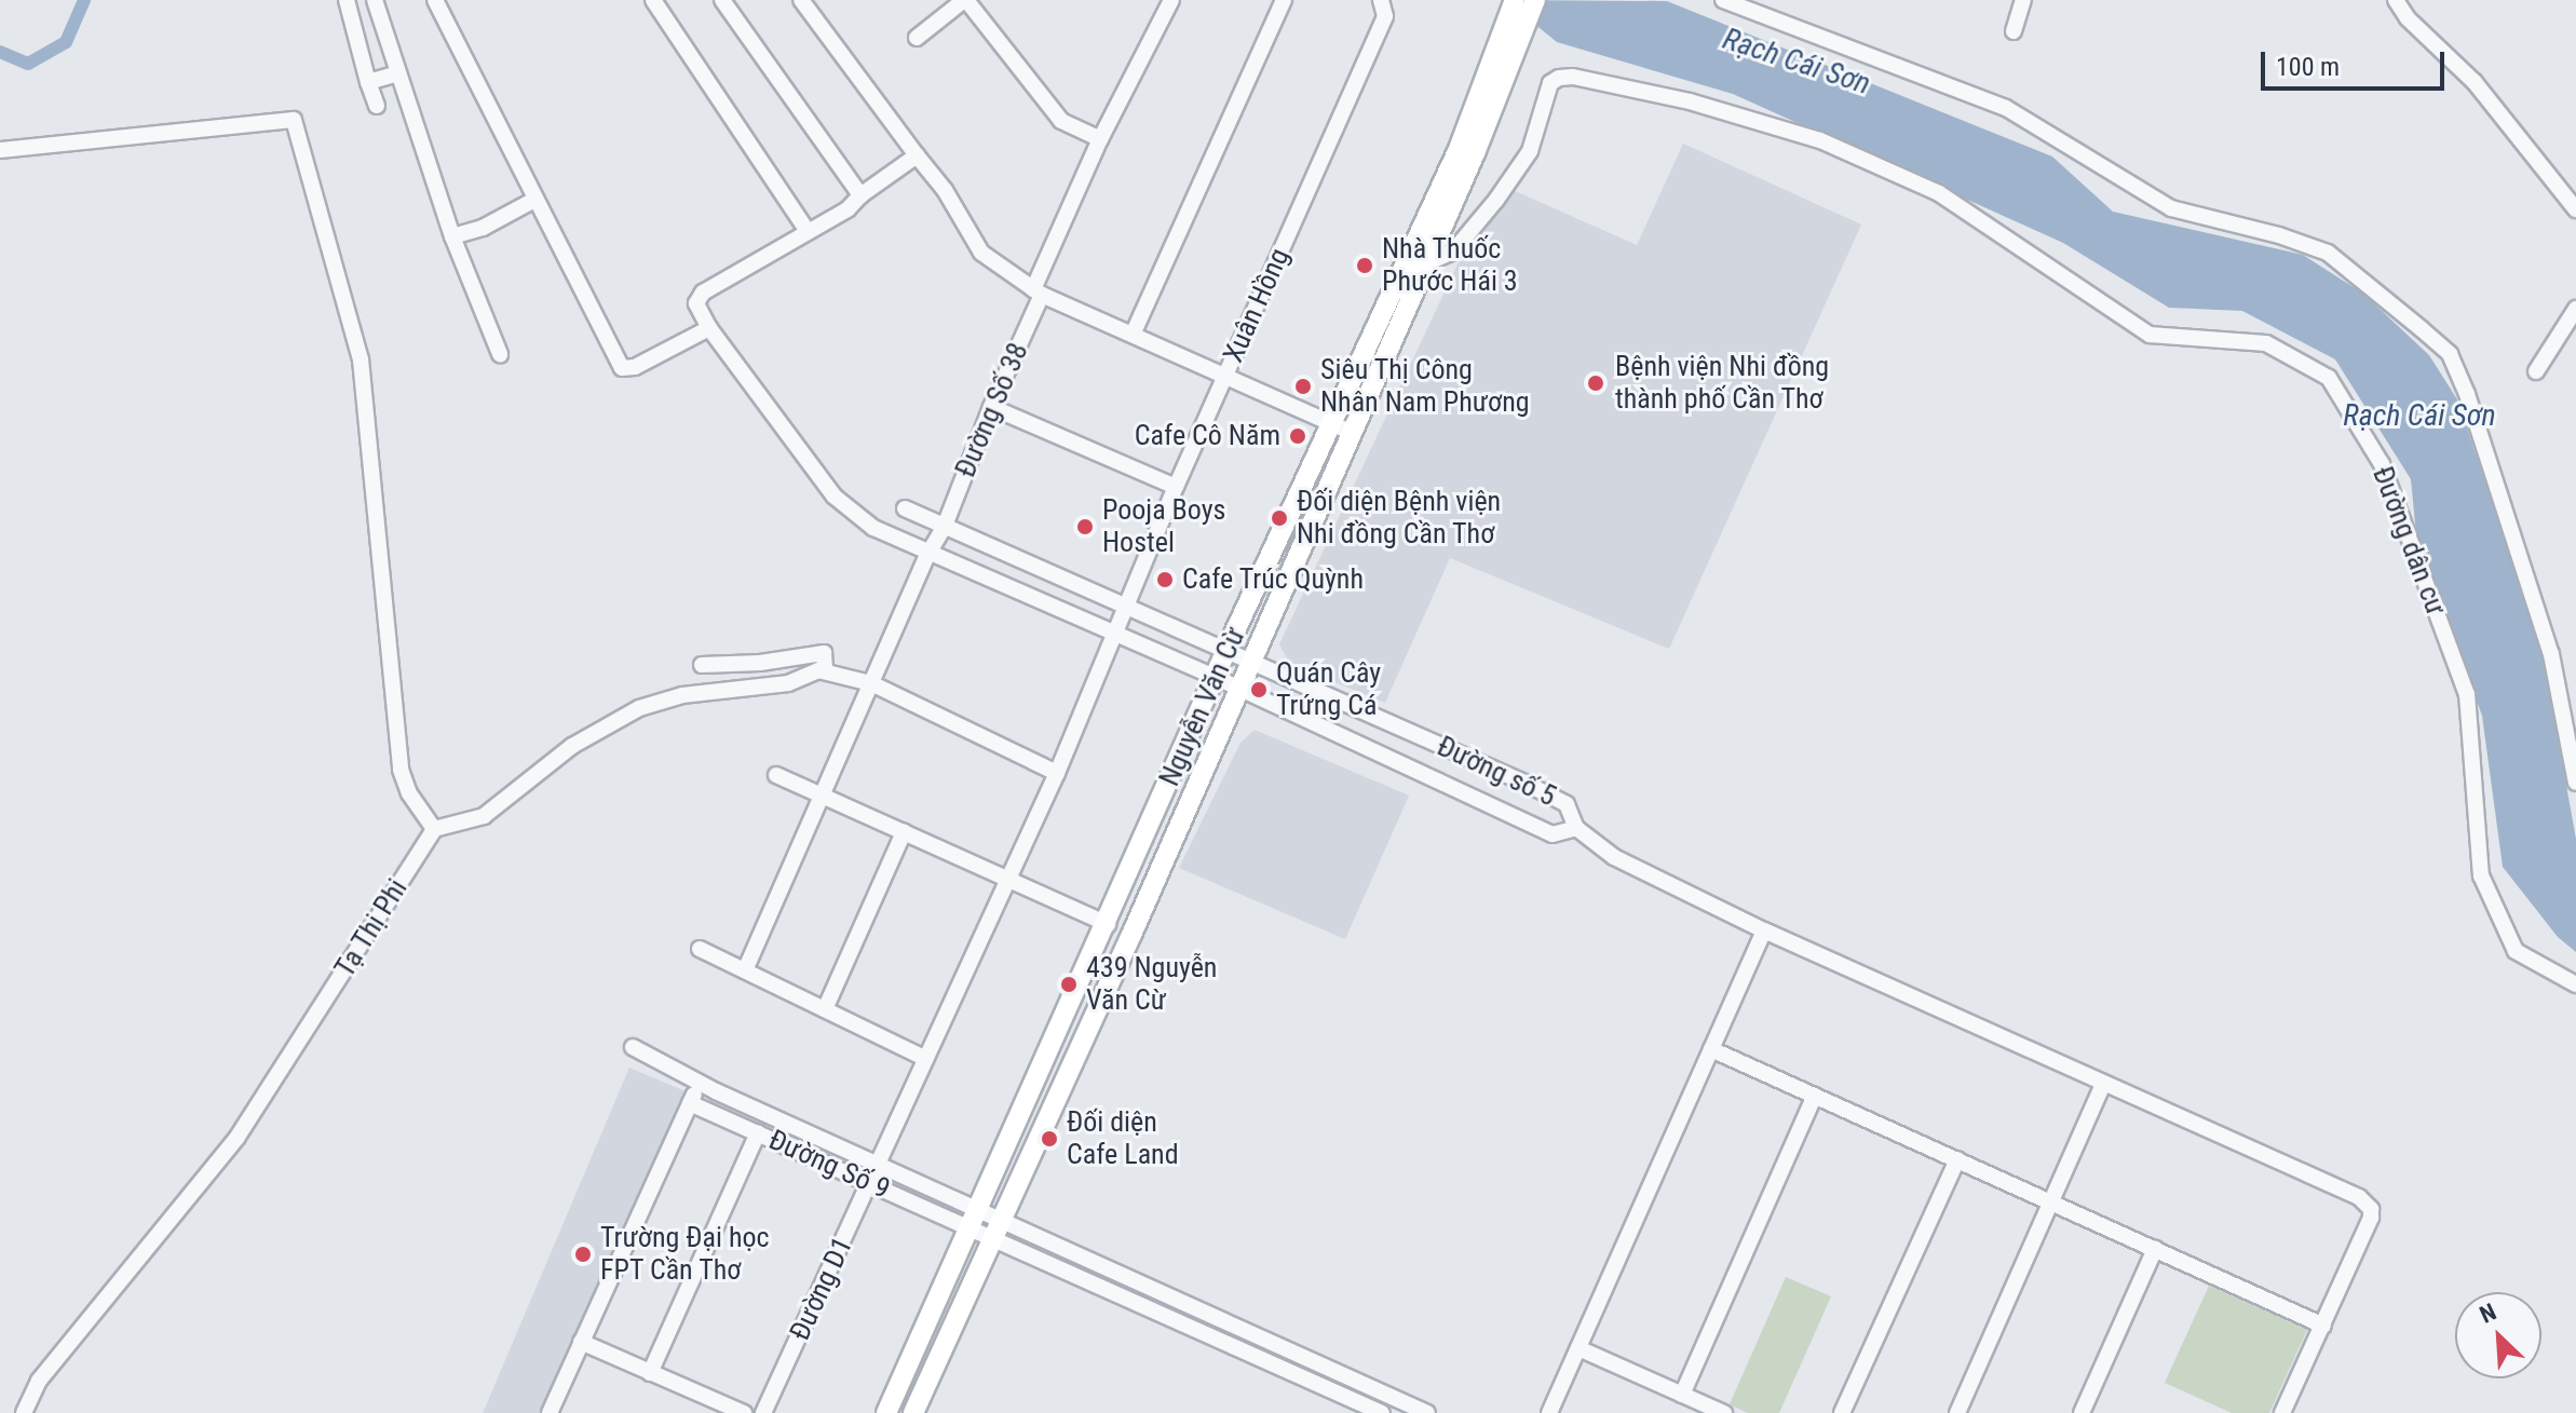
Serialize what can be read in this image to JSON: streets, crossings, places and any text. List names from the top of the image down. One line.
{"streets":{"main road":["Nguyễn Văn Cừ"],"street":["Xuân Hồng","Đường Số 38","Đường dân cư","Đường số 5","Tạ Thị Phi","Đường Số 9","Đường D1"]},"crossings":[["Xuân Hồng","Đường số 5"],["Xuân Hồng","Đường D1"],["Đường Số 38","Đường số 5"],["Đường dân cư","Nguyễn Văn Cừ"],["Nguyễn Văn Cừ","Đường số 5"],["Nguyễn Văn Cừ","Đường Số 9"],["Đường Số 9","Đường D1"]],"water":["Rạch Cái Sơn"],"places":["Nhà Thuốc Phước Hái 3","Bệnh viện Nhi đồng thành phố Cần Thơ","Siêu Thị Công Nhân Nam Phương","Cafe Cô Năm","Đối diện Bệnh viện Nhi đồng Cần Thơ","Pooja Boys Hostel","Cafe Trúc Quỳnh","Quán Cây Trứng Cá","439 Nguyễn Văn Cừ","Đối diện Cafe Land","Trường Đại học FPT Cần Thơ"],"scale_bar":"100 m","north":"top left"}
